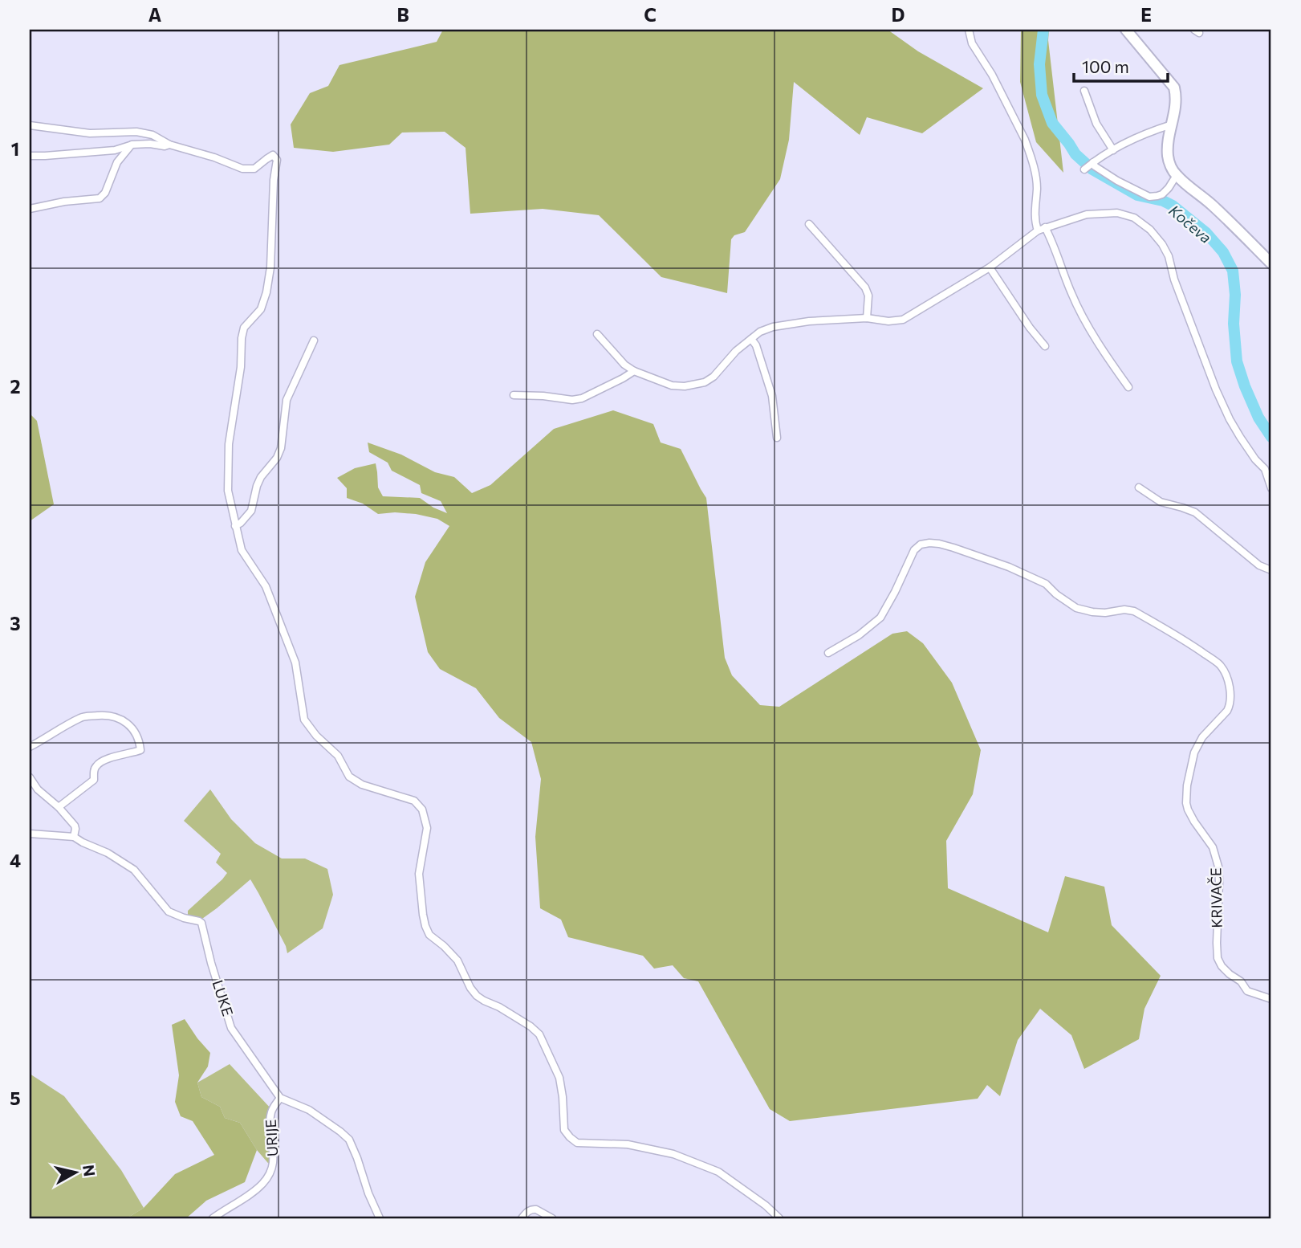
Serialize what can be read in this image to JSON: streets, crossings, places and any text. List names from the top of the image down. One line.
{"streets":{"street":["KRIVAČE","LUKE","URIJE"]},"crossings":[["LUKE","URIJE"]],"water":["Kočeva"],"scale_bar":"100 m","north":"right","grid":{"columns":["A","B","C","D","E"],"rows":["1","2","3","4","5"]}}
